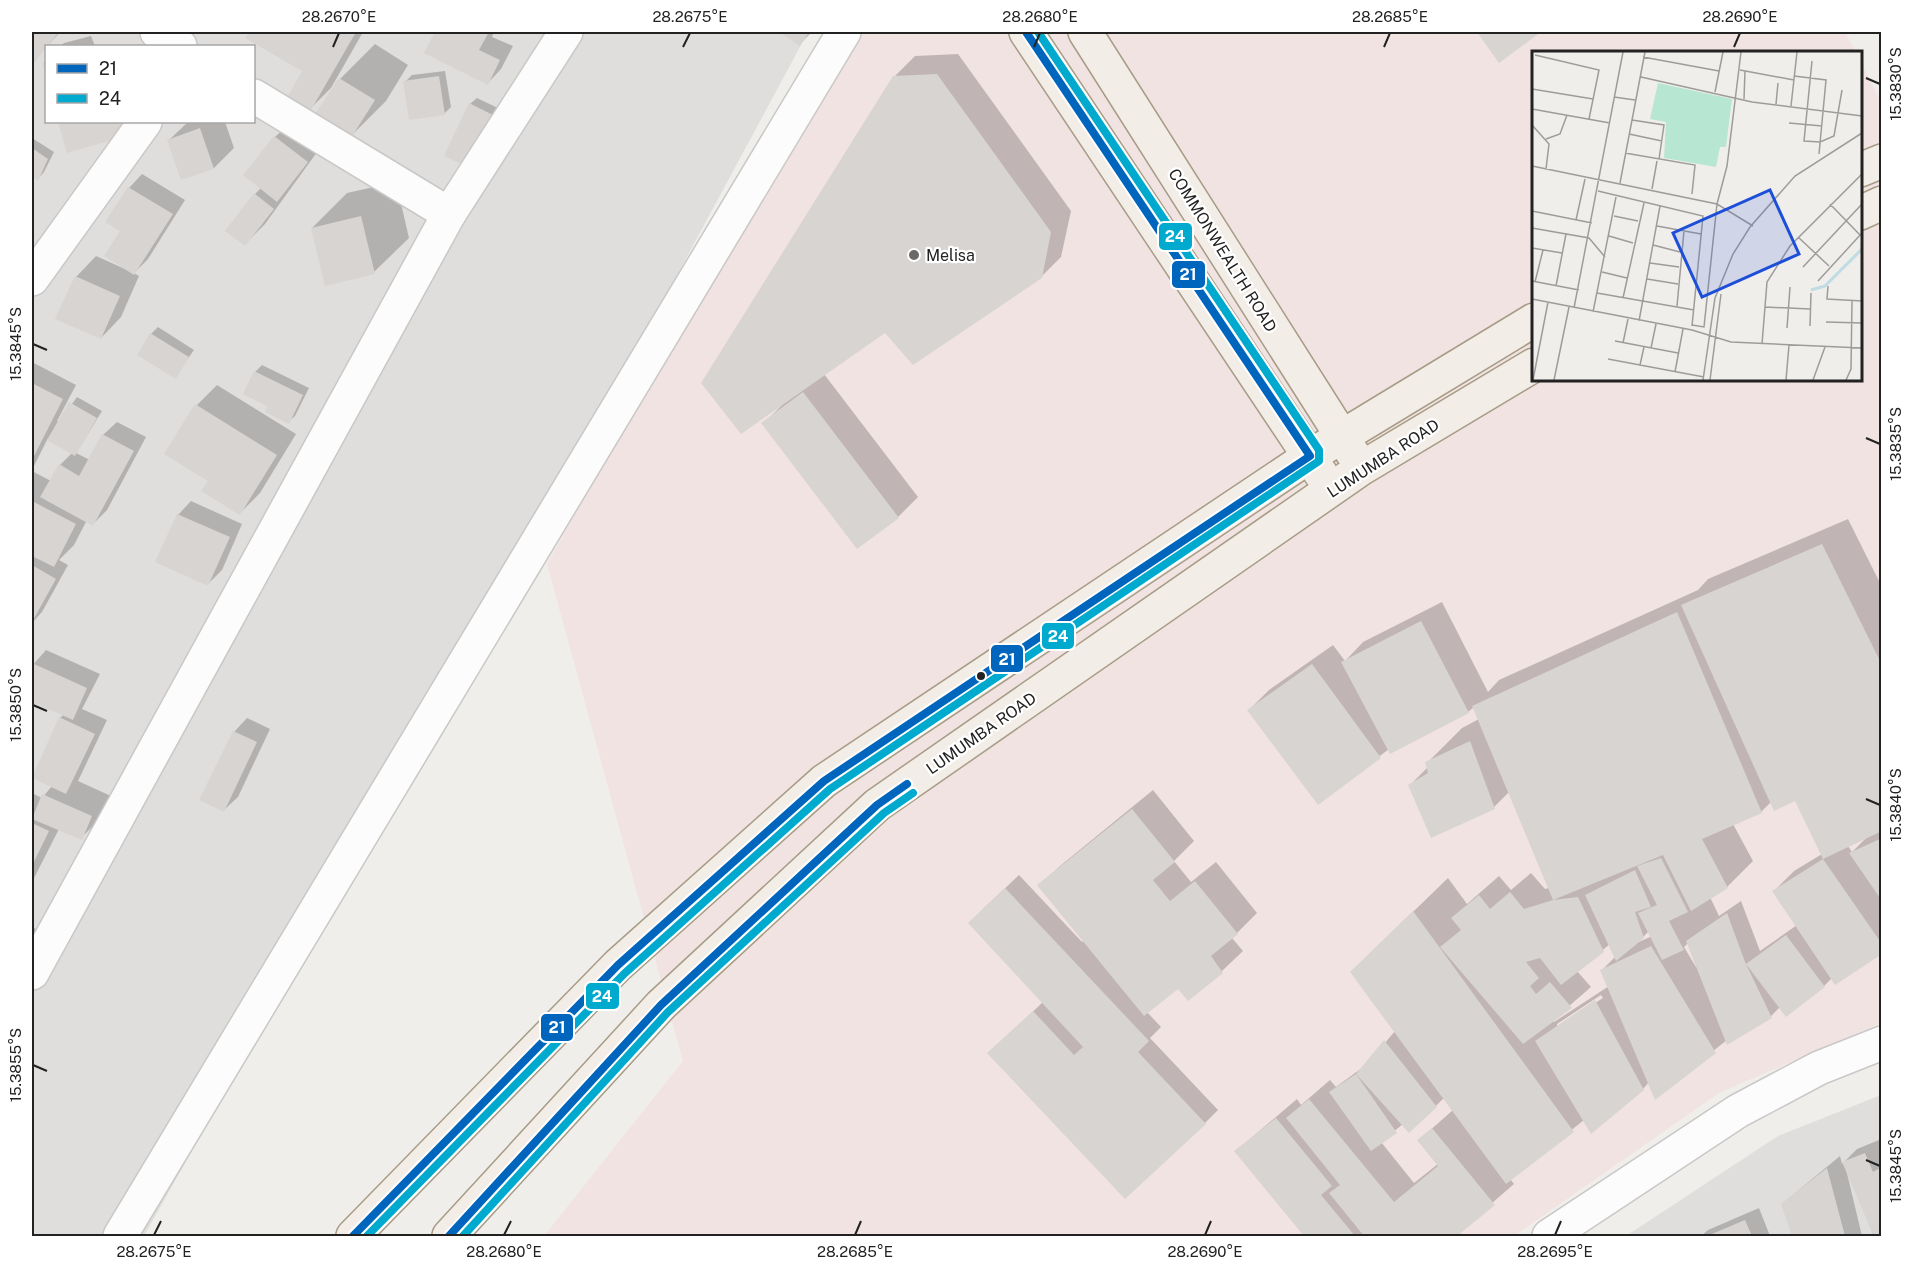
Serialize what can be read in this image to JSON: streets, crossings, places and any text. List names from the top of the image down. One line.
{"streets":{"main road":["COMMONWEALTH ROAD","LUMUMBA ROAD"]},"crossings":[["COMMONWEALTH ROAD","LUMUMBA ROAD"]],"places":["Melisa"],"lines":["transit line 21","transit line 24"],"legend":["21","24"],"coordinates":["28.2670°E","28.2675°E","28.2680°E","28.2685°E","28.2690°E","15.3830°S","15.3845°S","15.3835°S","15.3850°S","15.3840°S","15.3855°S","28.2695°E"]}
